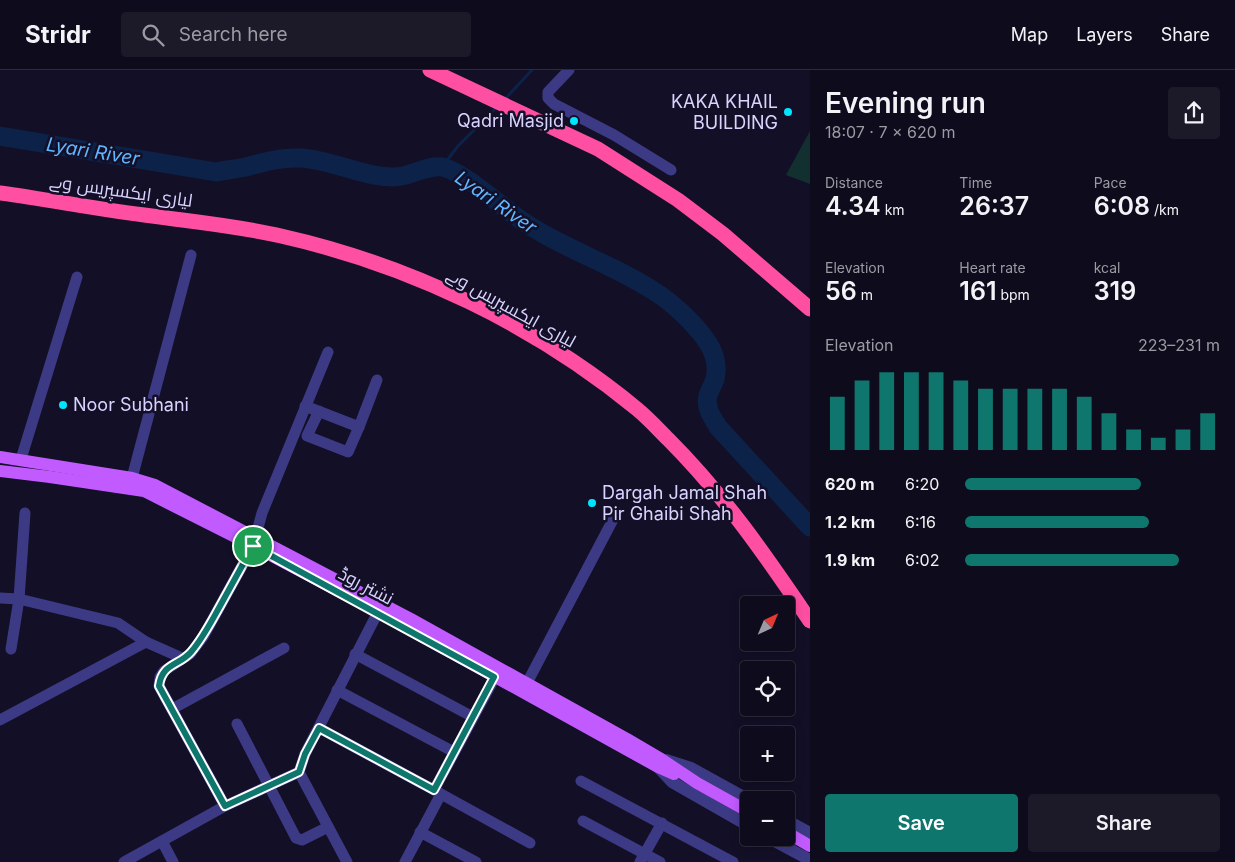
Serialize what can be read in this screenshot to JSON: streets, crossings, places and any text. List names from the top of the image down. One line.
{"streets":{"highway":["لیاری ایکسپریس وے"],"main road":["نشتر روڈ"]},"water":["Lyari River"],"places":["KAKA KHAIL BUILDING","Qadri Masjid","Noor Subhani","Dargah Jamal Shah Pir Ghaibi Shah"],"north":"top right","page":{"header":"Stridr","search":"Search here","nav":["Map","Layers","Share"],"heading":["Evening run","18:07 · 7 × 620 m"],"stats":[["Distance","4.34 km"],["Time","26:37"],["Pace","6:08 /km"],["Elevation","56 m"],["Heart rate","161 bpm"],["kcal","319"]],"chart":["Elevation","223–231 m"],"list":[{"name":"620 m","note":"6:20"},{"name":"1.2 km","note":"6:16"},{"name":"1.9 km","note":"6:02"}],"map_buttons":["+","−"],"buttons":["Save","Share"]}}
